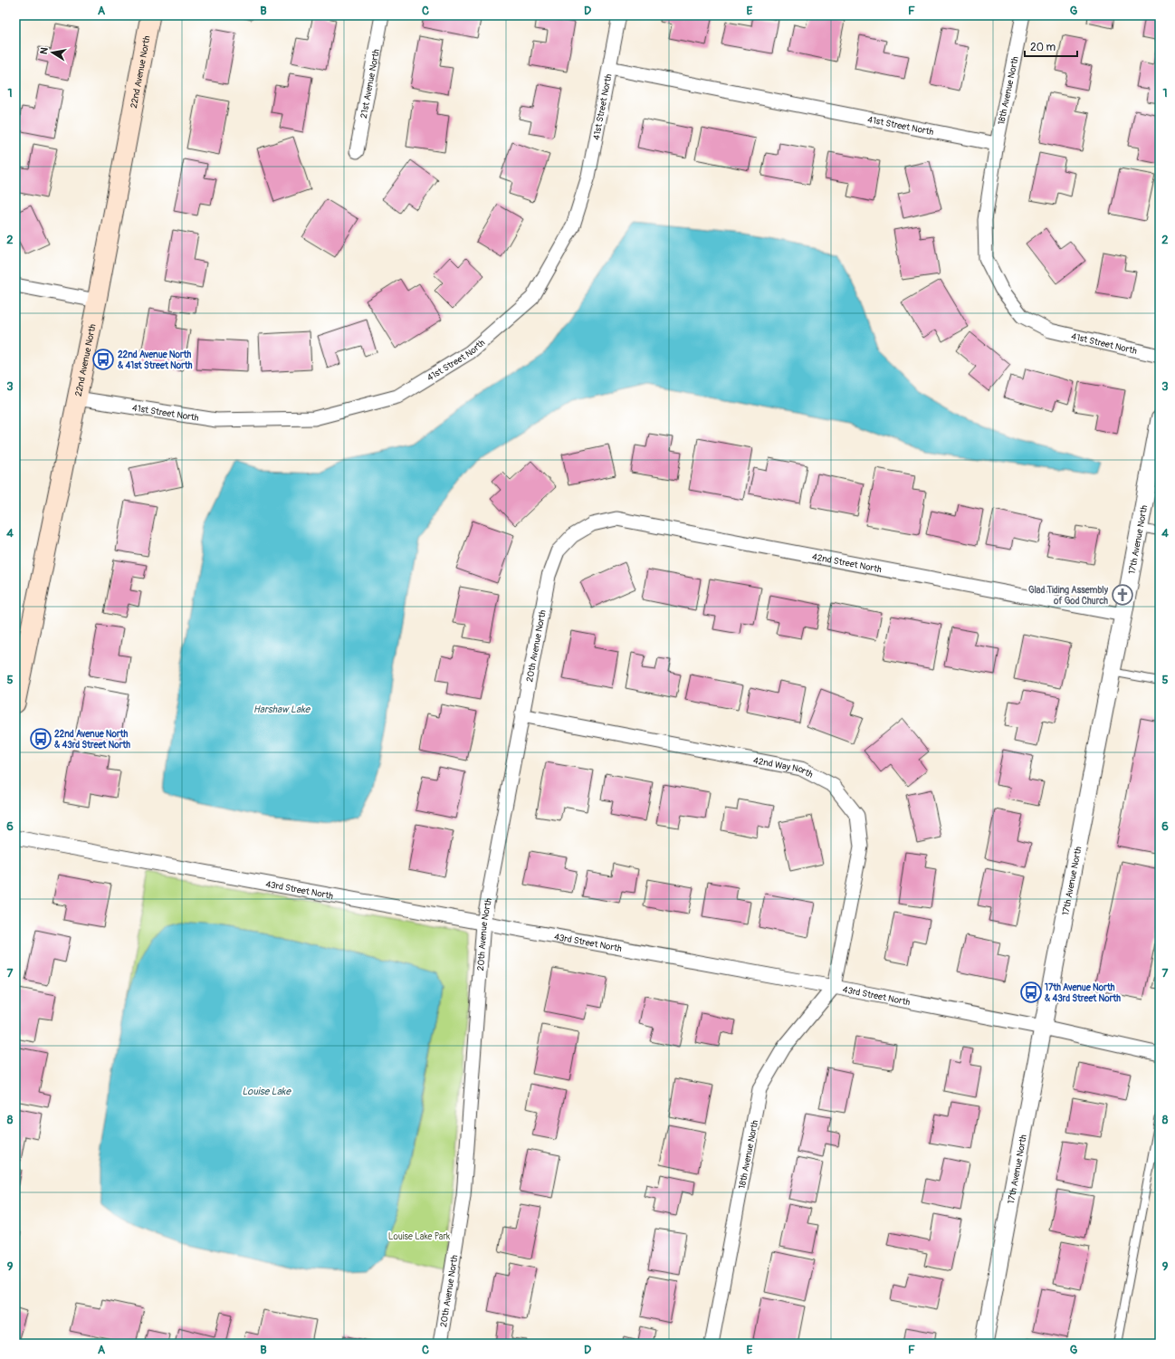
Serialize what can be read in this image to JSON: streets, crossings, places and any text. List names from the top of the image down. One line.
{"streets":{"main road":["22nd Avenue North"],"street":["21st Avenue North","18th Avenue North","41st Street North","17th Avenue North","42nd Street North","20th Avenue North","42nd Way North","43rd Street North"]},"crossings":[["22nd Avenue North","41st Street North"],["18th Avenue North","41st Street North"],["18th Avenue North","42nd Way North"],["18th Avenue North","43rd Street North"],["17th Avenue North","42nd Street North"],["17th Avenue North","43rd Street North"],["42nd Street North","20th Avenue North"],["20th Avenue North","42nd Way North"],["20th Avenue North","43rd Street North"],["42nd Way North","43rd Street North"]],"water":["Harshaw Lake","Louise Lake"],"parks":["Louise Lake Park"],"places":{"bus stop":["22nd Avenue North & 41st Street North","22nd Avenue North & 43rd Street North","17th Avenue North & 43rd Street North"],"church":["Glad Tiding Assembly of God Church"]},"scale_bar":"20 m","north":"left","grid":{"columns":["A","B","C","D","E","F","G"],"rows":["1","2","3","4","5","6","7","8","9"]}}
